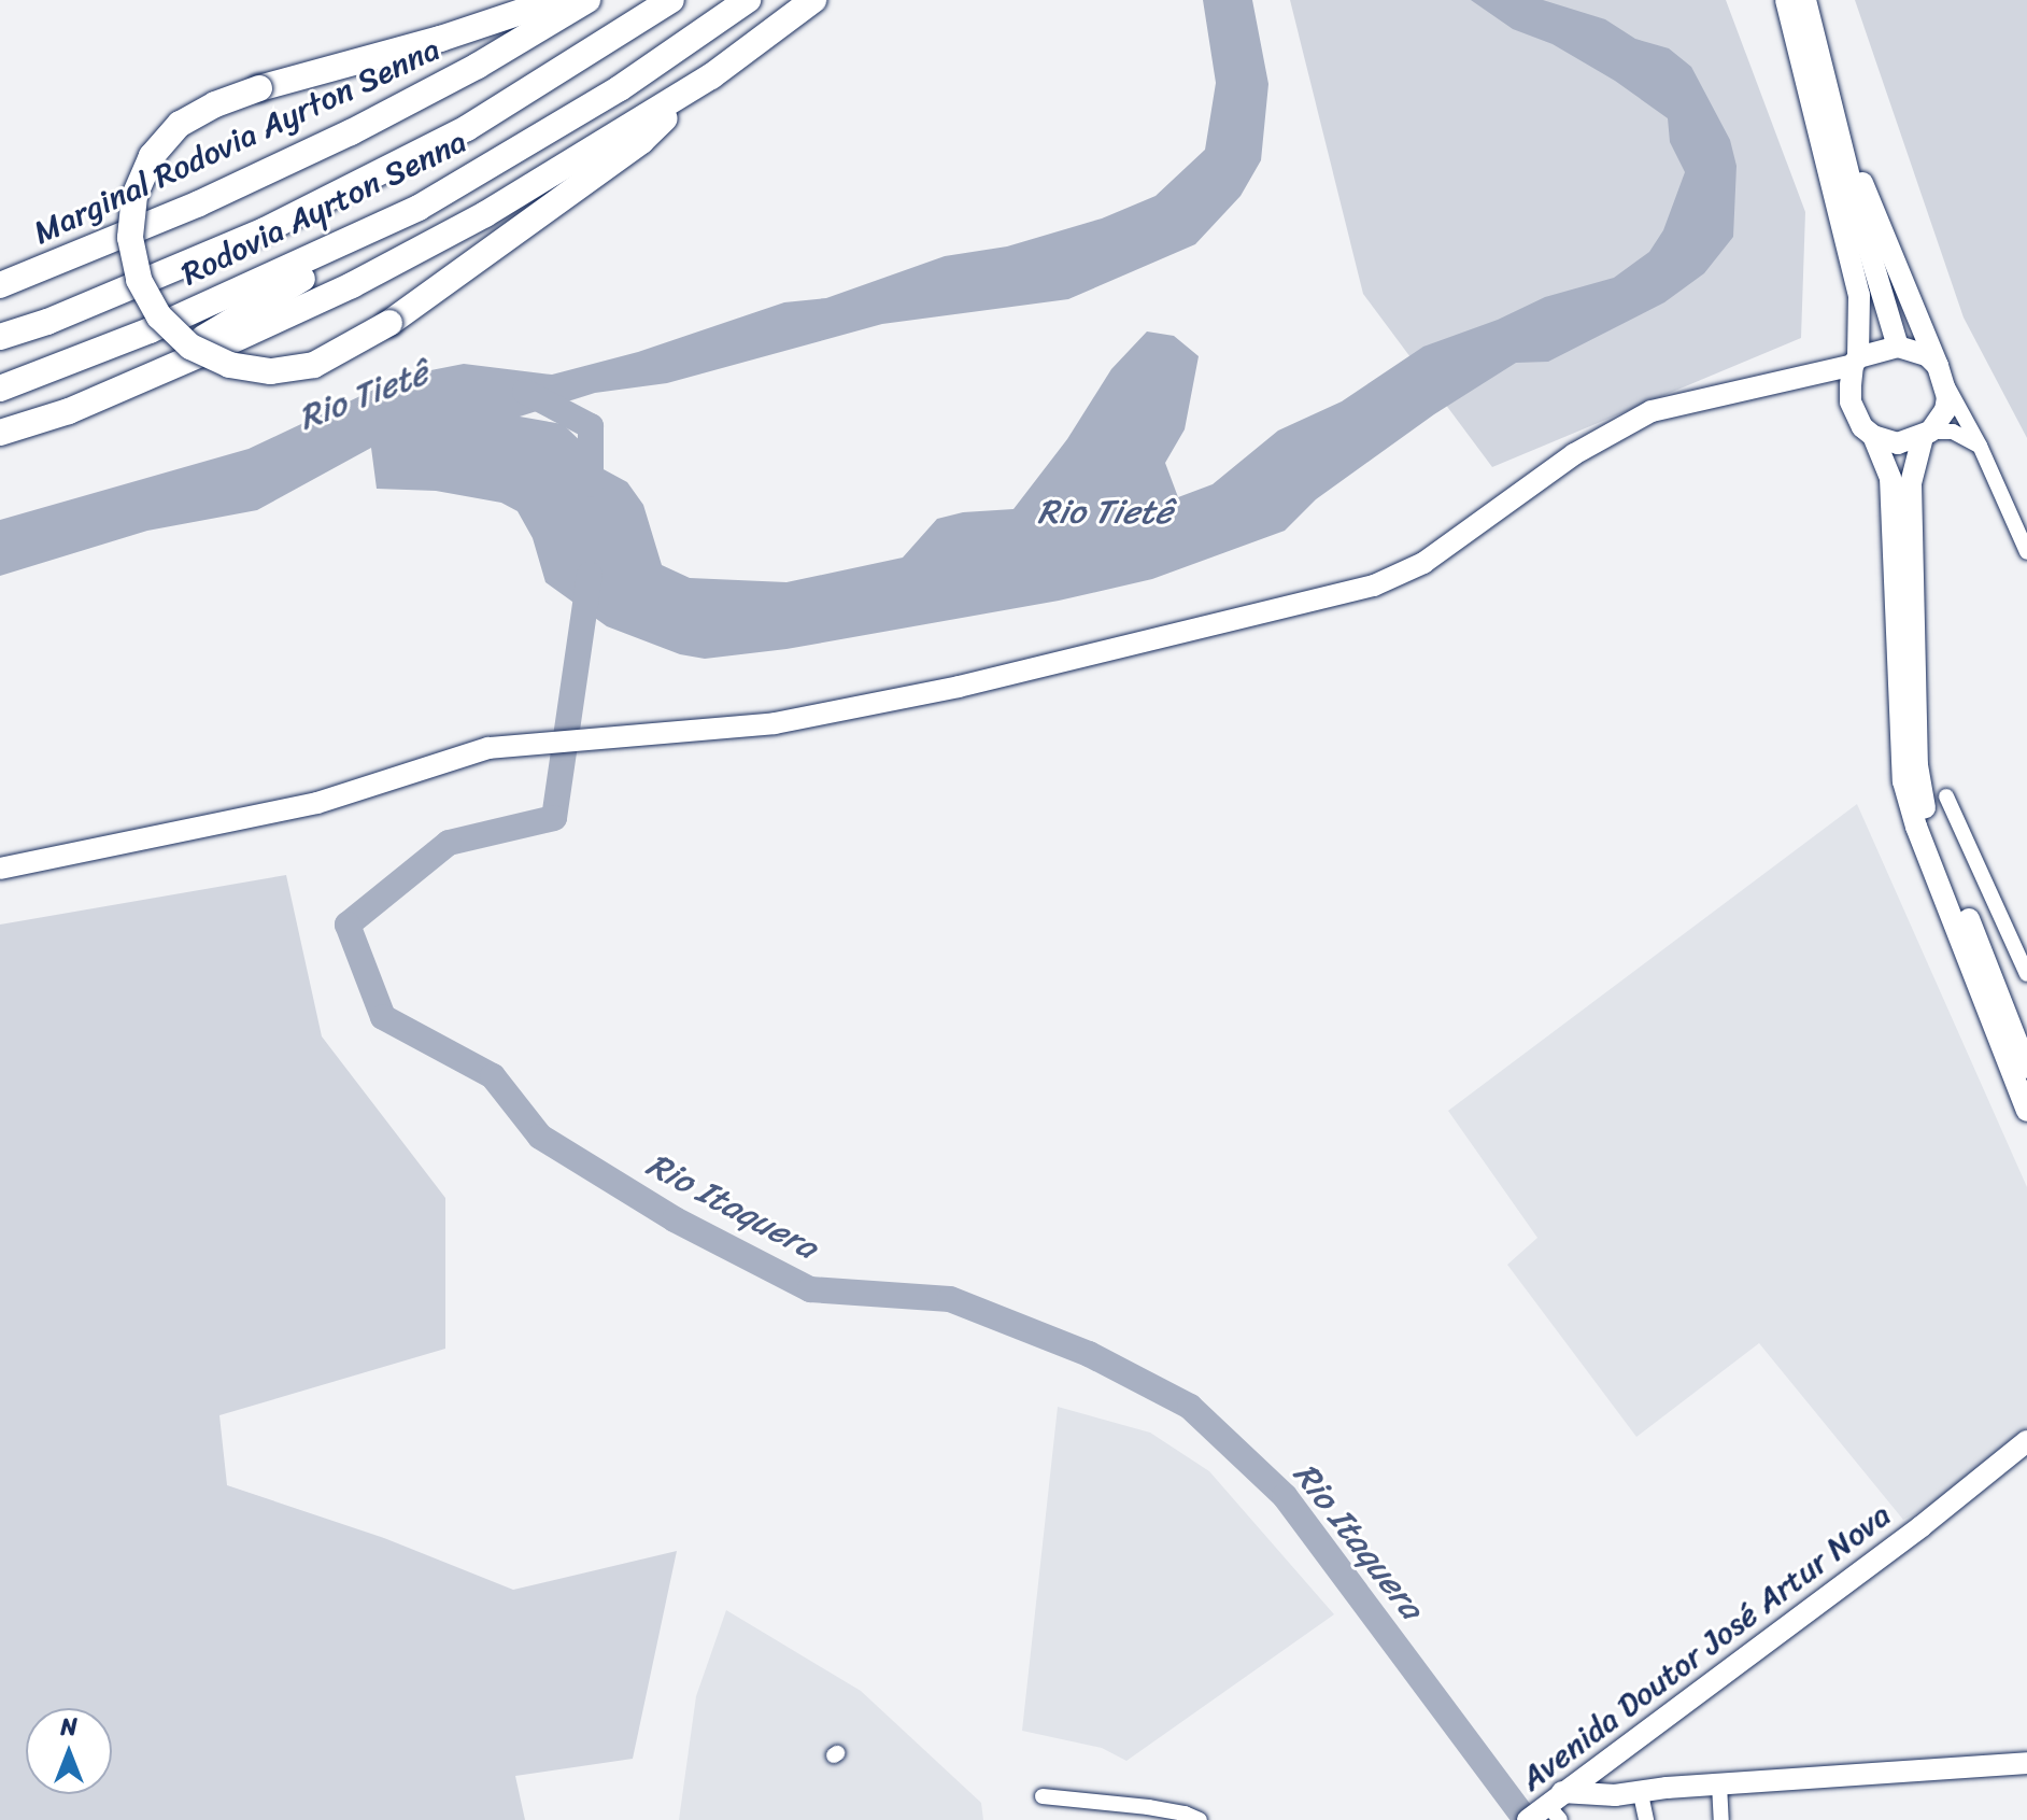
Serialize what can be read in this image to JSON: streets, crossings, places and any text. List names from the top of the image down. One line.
{"streets":{"highway":["Marginal Rodovia Ayrton Senna","Rodovia Ayrton Senna"],"main road":["Avenida Doutor José Artur Nova"]},"water":["Rio Tietê","Rio Itaquera"],"north":"top"}
